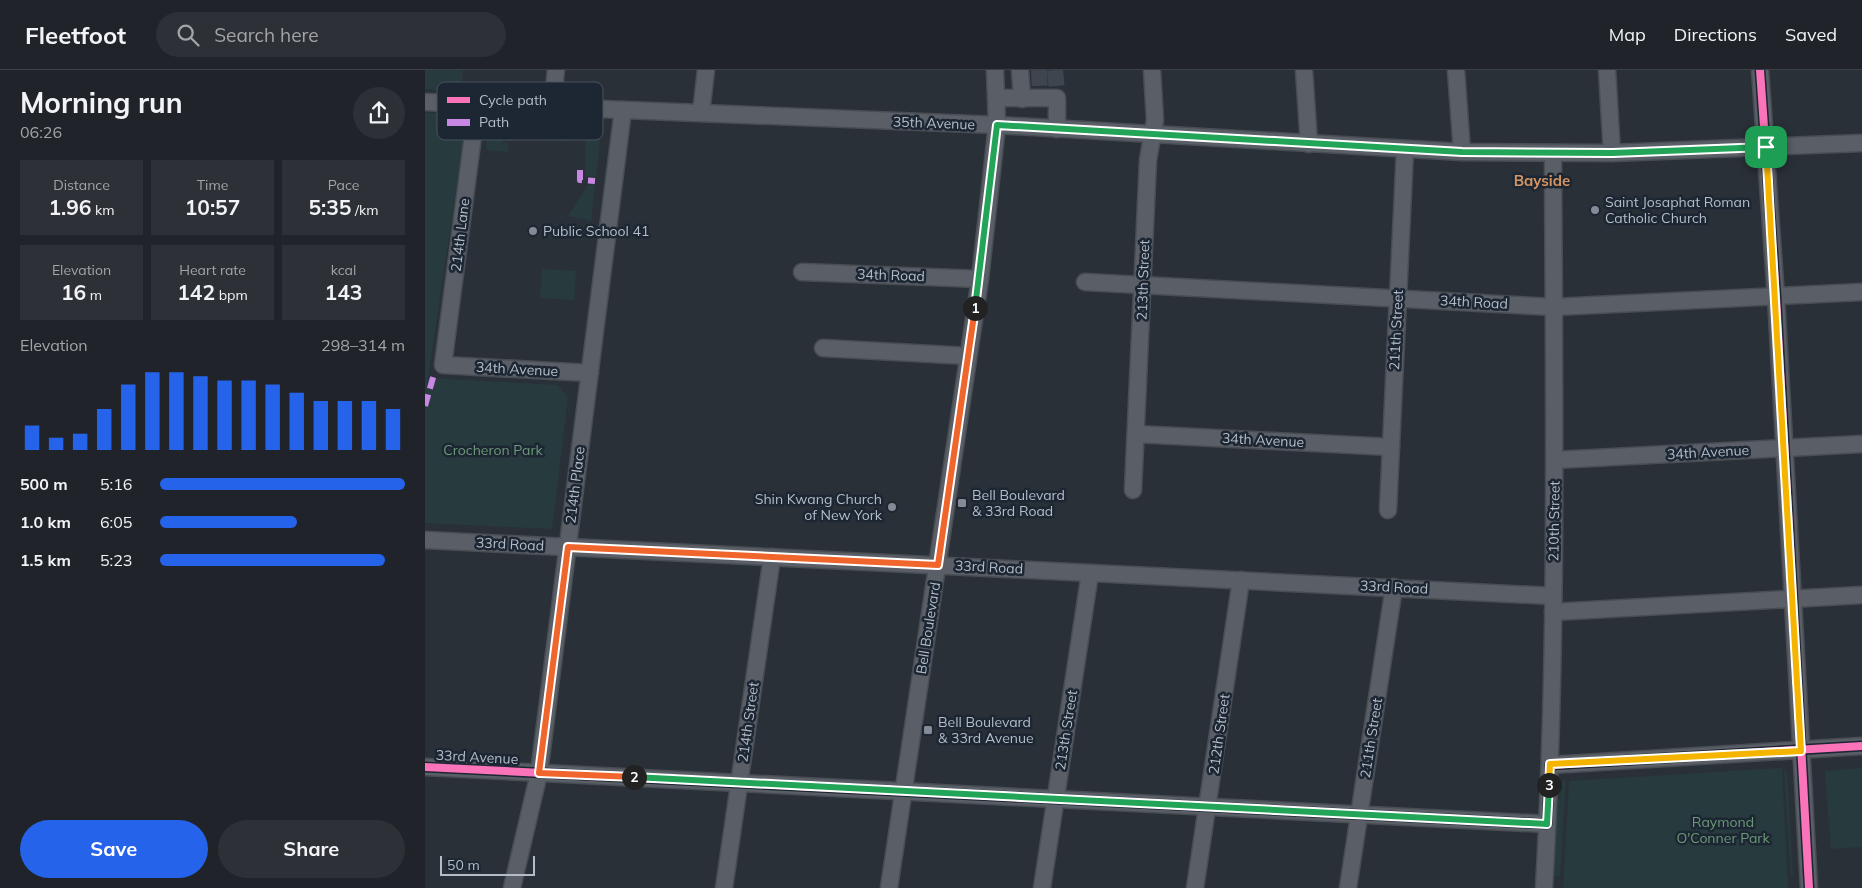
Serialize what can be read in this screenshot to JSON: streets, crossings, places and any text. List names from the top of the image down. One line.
{"streets":{"street":["35th Avenue","214th Lane","34th Road","213th Street","211th Street","34th Avenue","214th Place","210th Street","33rd Road","Bell Boulevard","214th Street","212th Street","33rd Avenue"]},"crossings":[["35th Avenue","213th Street"],["35th Avenue","211th Street"],["35th Avenue","214th Place"],["35th Avenue","210th Street"],["35th Avenue","Bell Boulevard"],["214th Lane","34th Avenue"],["34th Road","213th Street"],["34th Road","211th Street"],["34th Road","210th Street"],["34th Road","Bell Boulevard"],["213th Street","34th Avenue"],["213th Street","33rd Road"],["213th Street","33rd Avenue"],["211th Street","34th Avenue"],["211th Street","33rd Road"],["211th Street","33rd Avenue"],["34th Avenue","214th Place"],["34th Avenue","210th Street"],["214th Place","33rd Road"],["214th Place","33rd Avenue"],["210th Street","33rd Road"],["210th Street","33rd Avenue"],["33rd Road","Bell Boulevard"],["33rd Road","214th Street"],["33rd Road","212th Street"],["Bell Boulevard","33rd Avenue"],["214th Street","33rd Avenue"],["212th Street","33rd Avenue"]],"districts":["Bayside"],"parks":["Crocheron Park","Raymond O'Conner Park"],"places":{"other":["Saint Josaphat Roman Catholic Church","Public School 41","Shin Kwang Church of New York"],"transit":["Bell Boulevard & 33rd Road","Bell Boulevard & 33rd Avenue"]},"legend":["Cycle path","Path"],"scale_bar":"50 m","page":{"header":"Fleetfoot","search":"Search here","nav":["Map","Directions","Saved"],"heading":["Morning run","06:26"],"stats":[["Distance","1.96 km"],["Time","10:57"],["Pace","5:35 /km"],["Elevation","16 m"],["Heart rate","142 bpm"],["kcal","143"]],"pins":["1","2","3"],"chart":["Elevation","298–314 m"],"list":[{"name":"500 m","note":"5:16"},{"name":"1.0 km","note":"6:05"},{"name":"1.5 km","note":"5:23"}],"buttons":["Save","Share"],"scale":"50 m"}}
